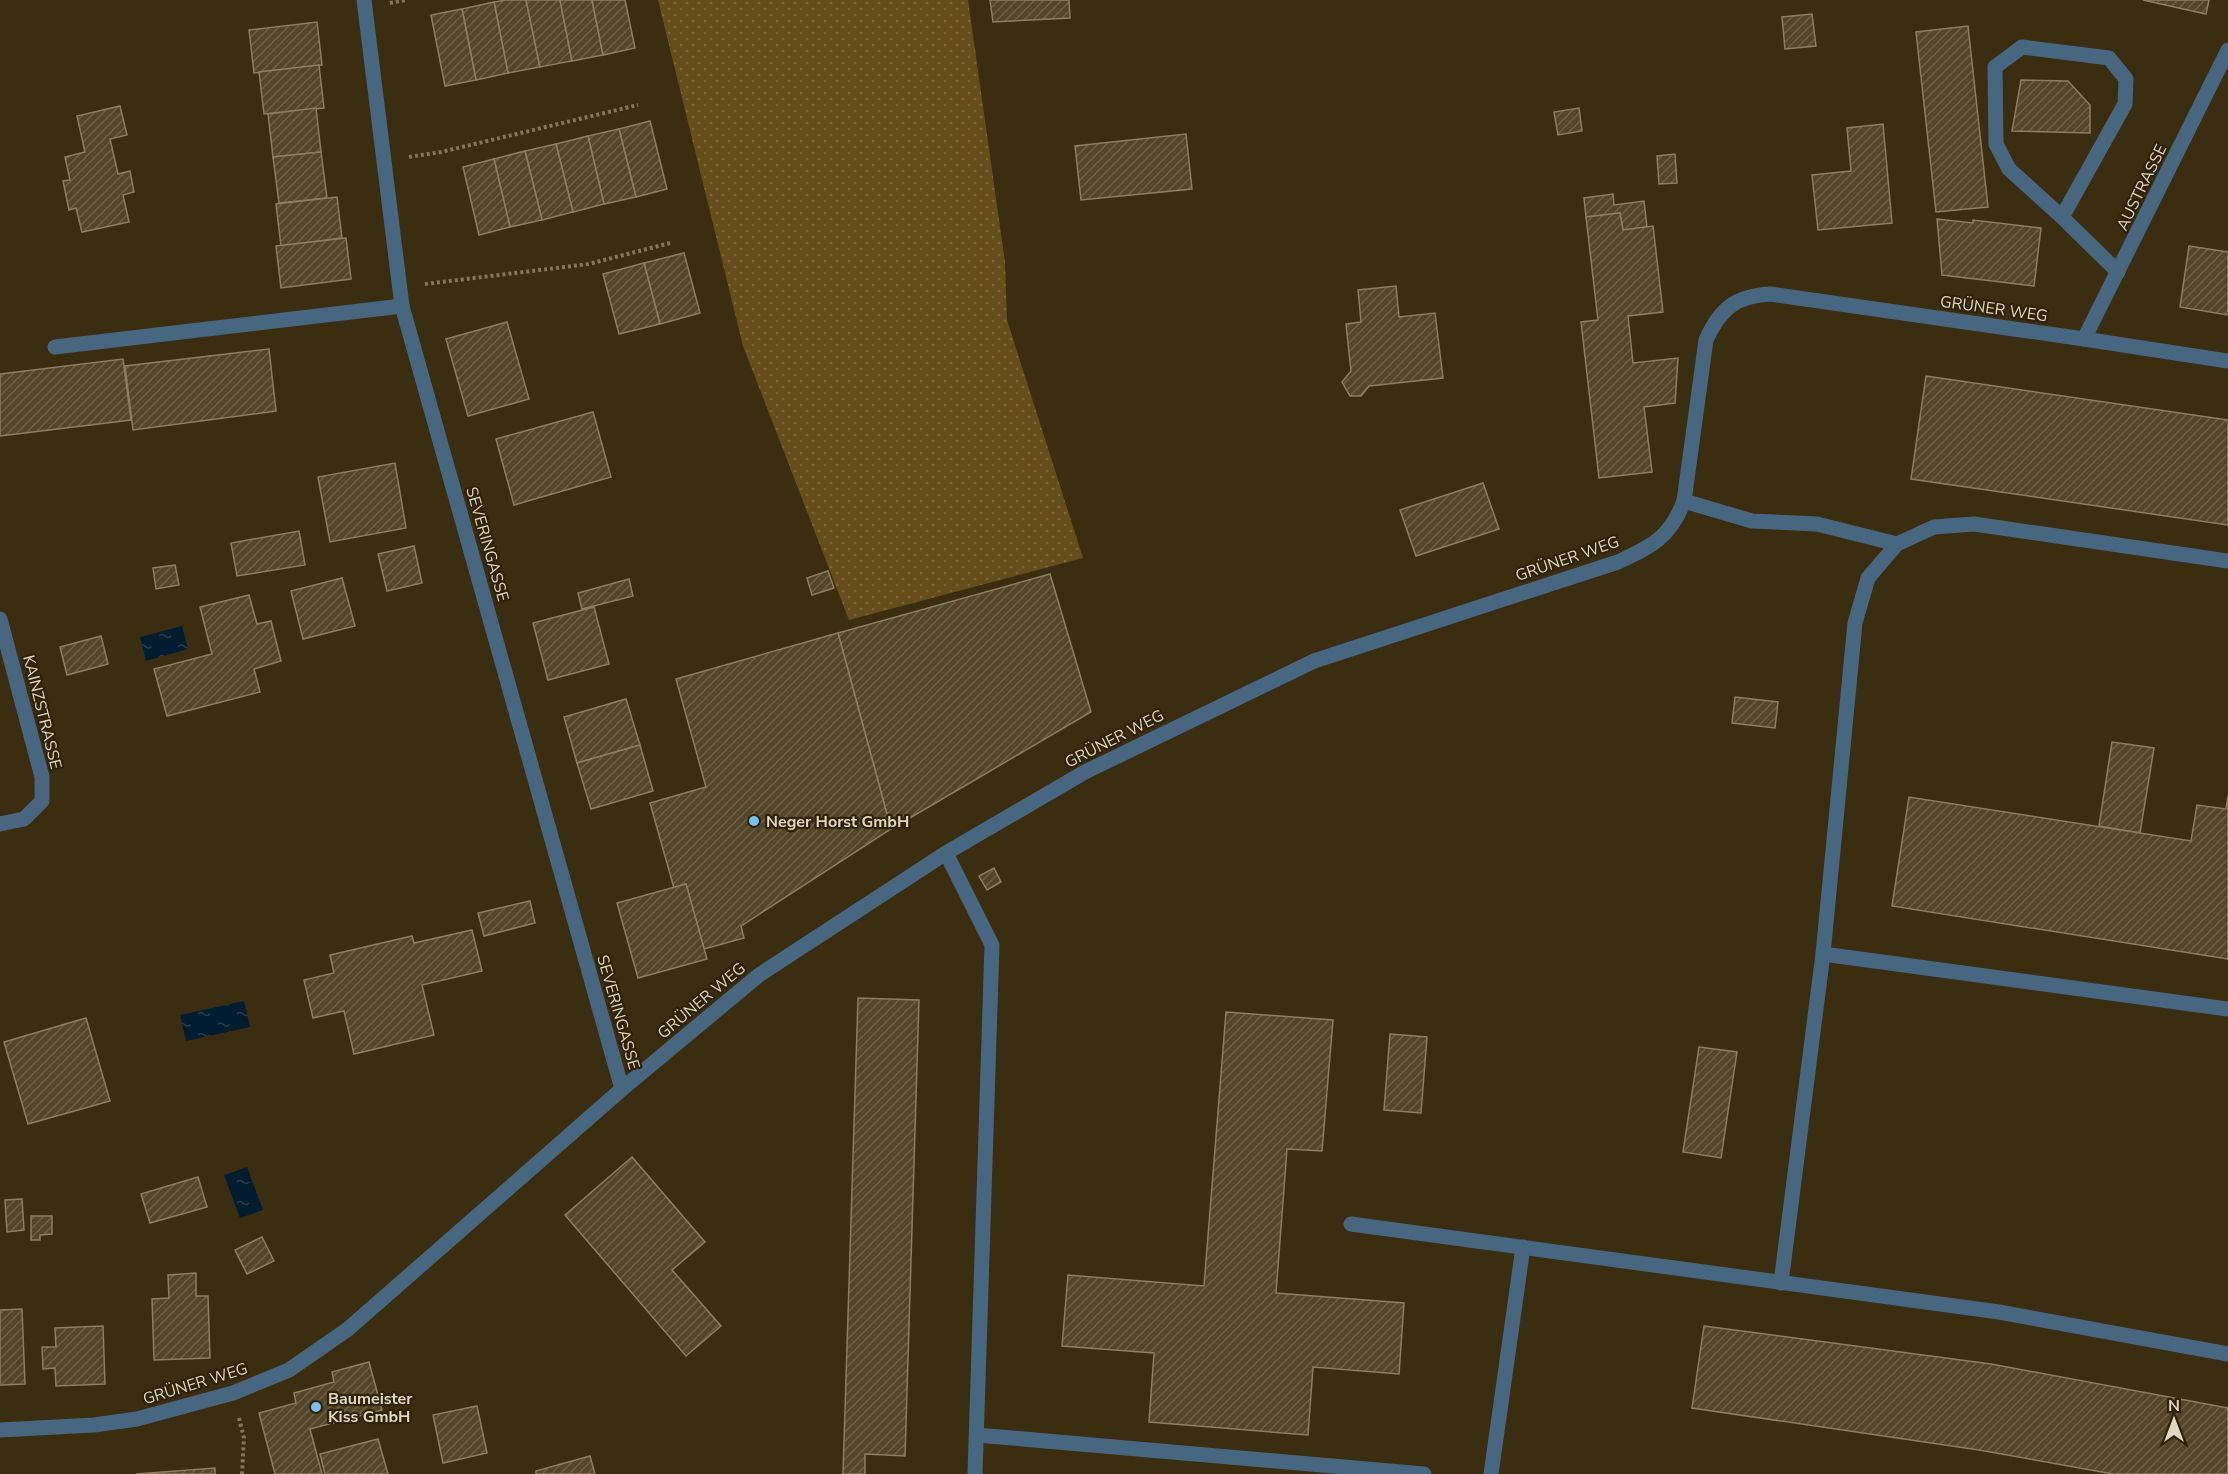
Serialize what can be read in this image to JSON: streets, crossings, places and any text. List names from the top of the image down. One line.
{"streets":{"street":["AUSTRASSE","GRÜNER WEG","SEVERINGASSE","KAINZSTRASSE"]},"crossings":[["AUSTRASSE","GRÜNER WEG"],["GRÜNER WEG","SEVERINGASSE"]],"places":["Neger Horst GmbH","Baumeister Kiss GmbH"],"north":"top"}
